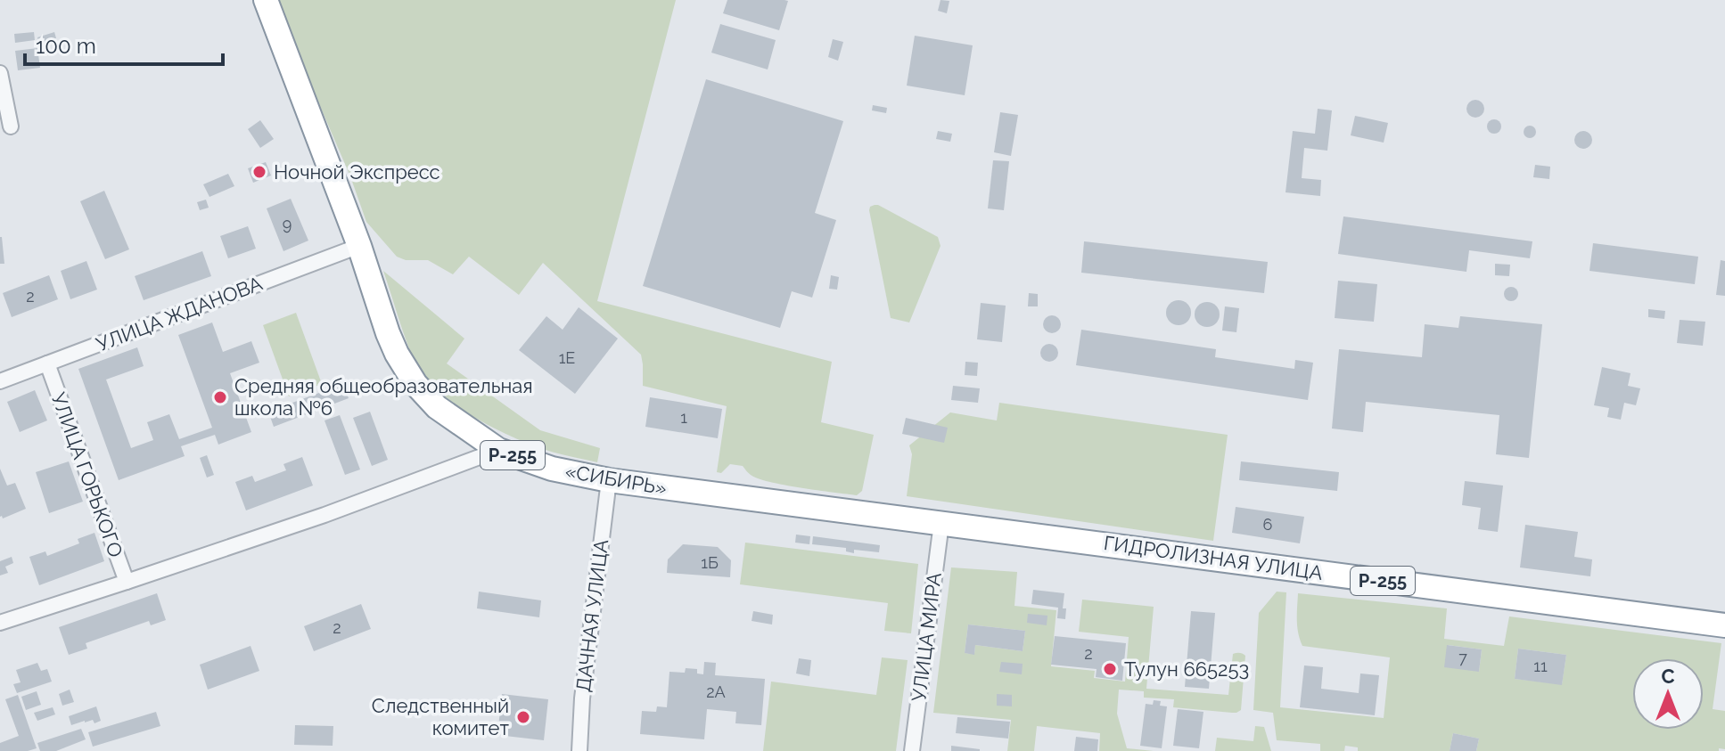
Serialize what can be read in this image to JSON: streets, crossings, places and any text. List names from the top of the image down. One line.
{"streets":{"highway":["Р-255","«СИБИРЬ»","ГИДРОЛИЗНАЯ УЛИЦА"],"street":["УЛИЦА ЖДАНОВА","УЛИЦА ГОРЬКОГО","ДАЧНАЯ УЛИЦА","УЛИЦА МИРА"]},"crossings":[["УЛИЦА ЖДАНОВА","УЛИЦА ГОРЬКОГО"],["УЛИЦА ЖДАНОВА","«СИБИРЬ»"],["«СИБИРЬ»","ГИДРОЛИЗНАЯ УЛИЦА"],["«СИБИРЬ»","ДАЧНАЯ УЛИЦА"],["«СИБИРЬ»","УЛИЦА МИРА"]],"places":["Ночной Экспресс","Средняя общеобразовательная школа №6","Тулун 665253","Следственный комитет"],"house_numbers":["9","2","1Е","1","6","1Б","2","2","7","11","2А"],"scale_bar":"100 m","north":"top"}
